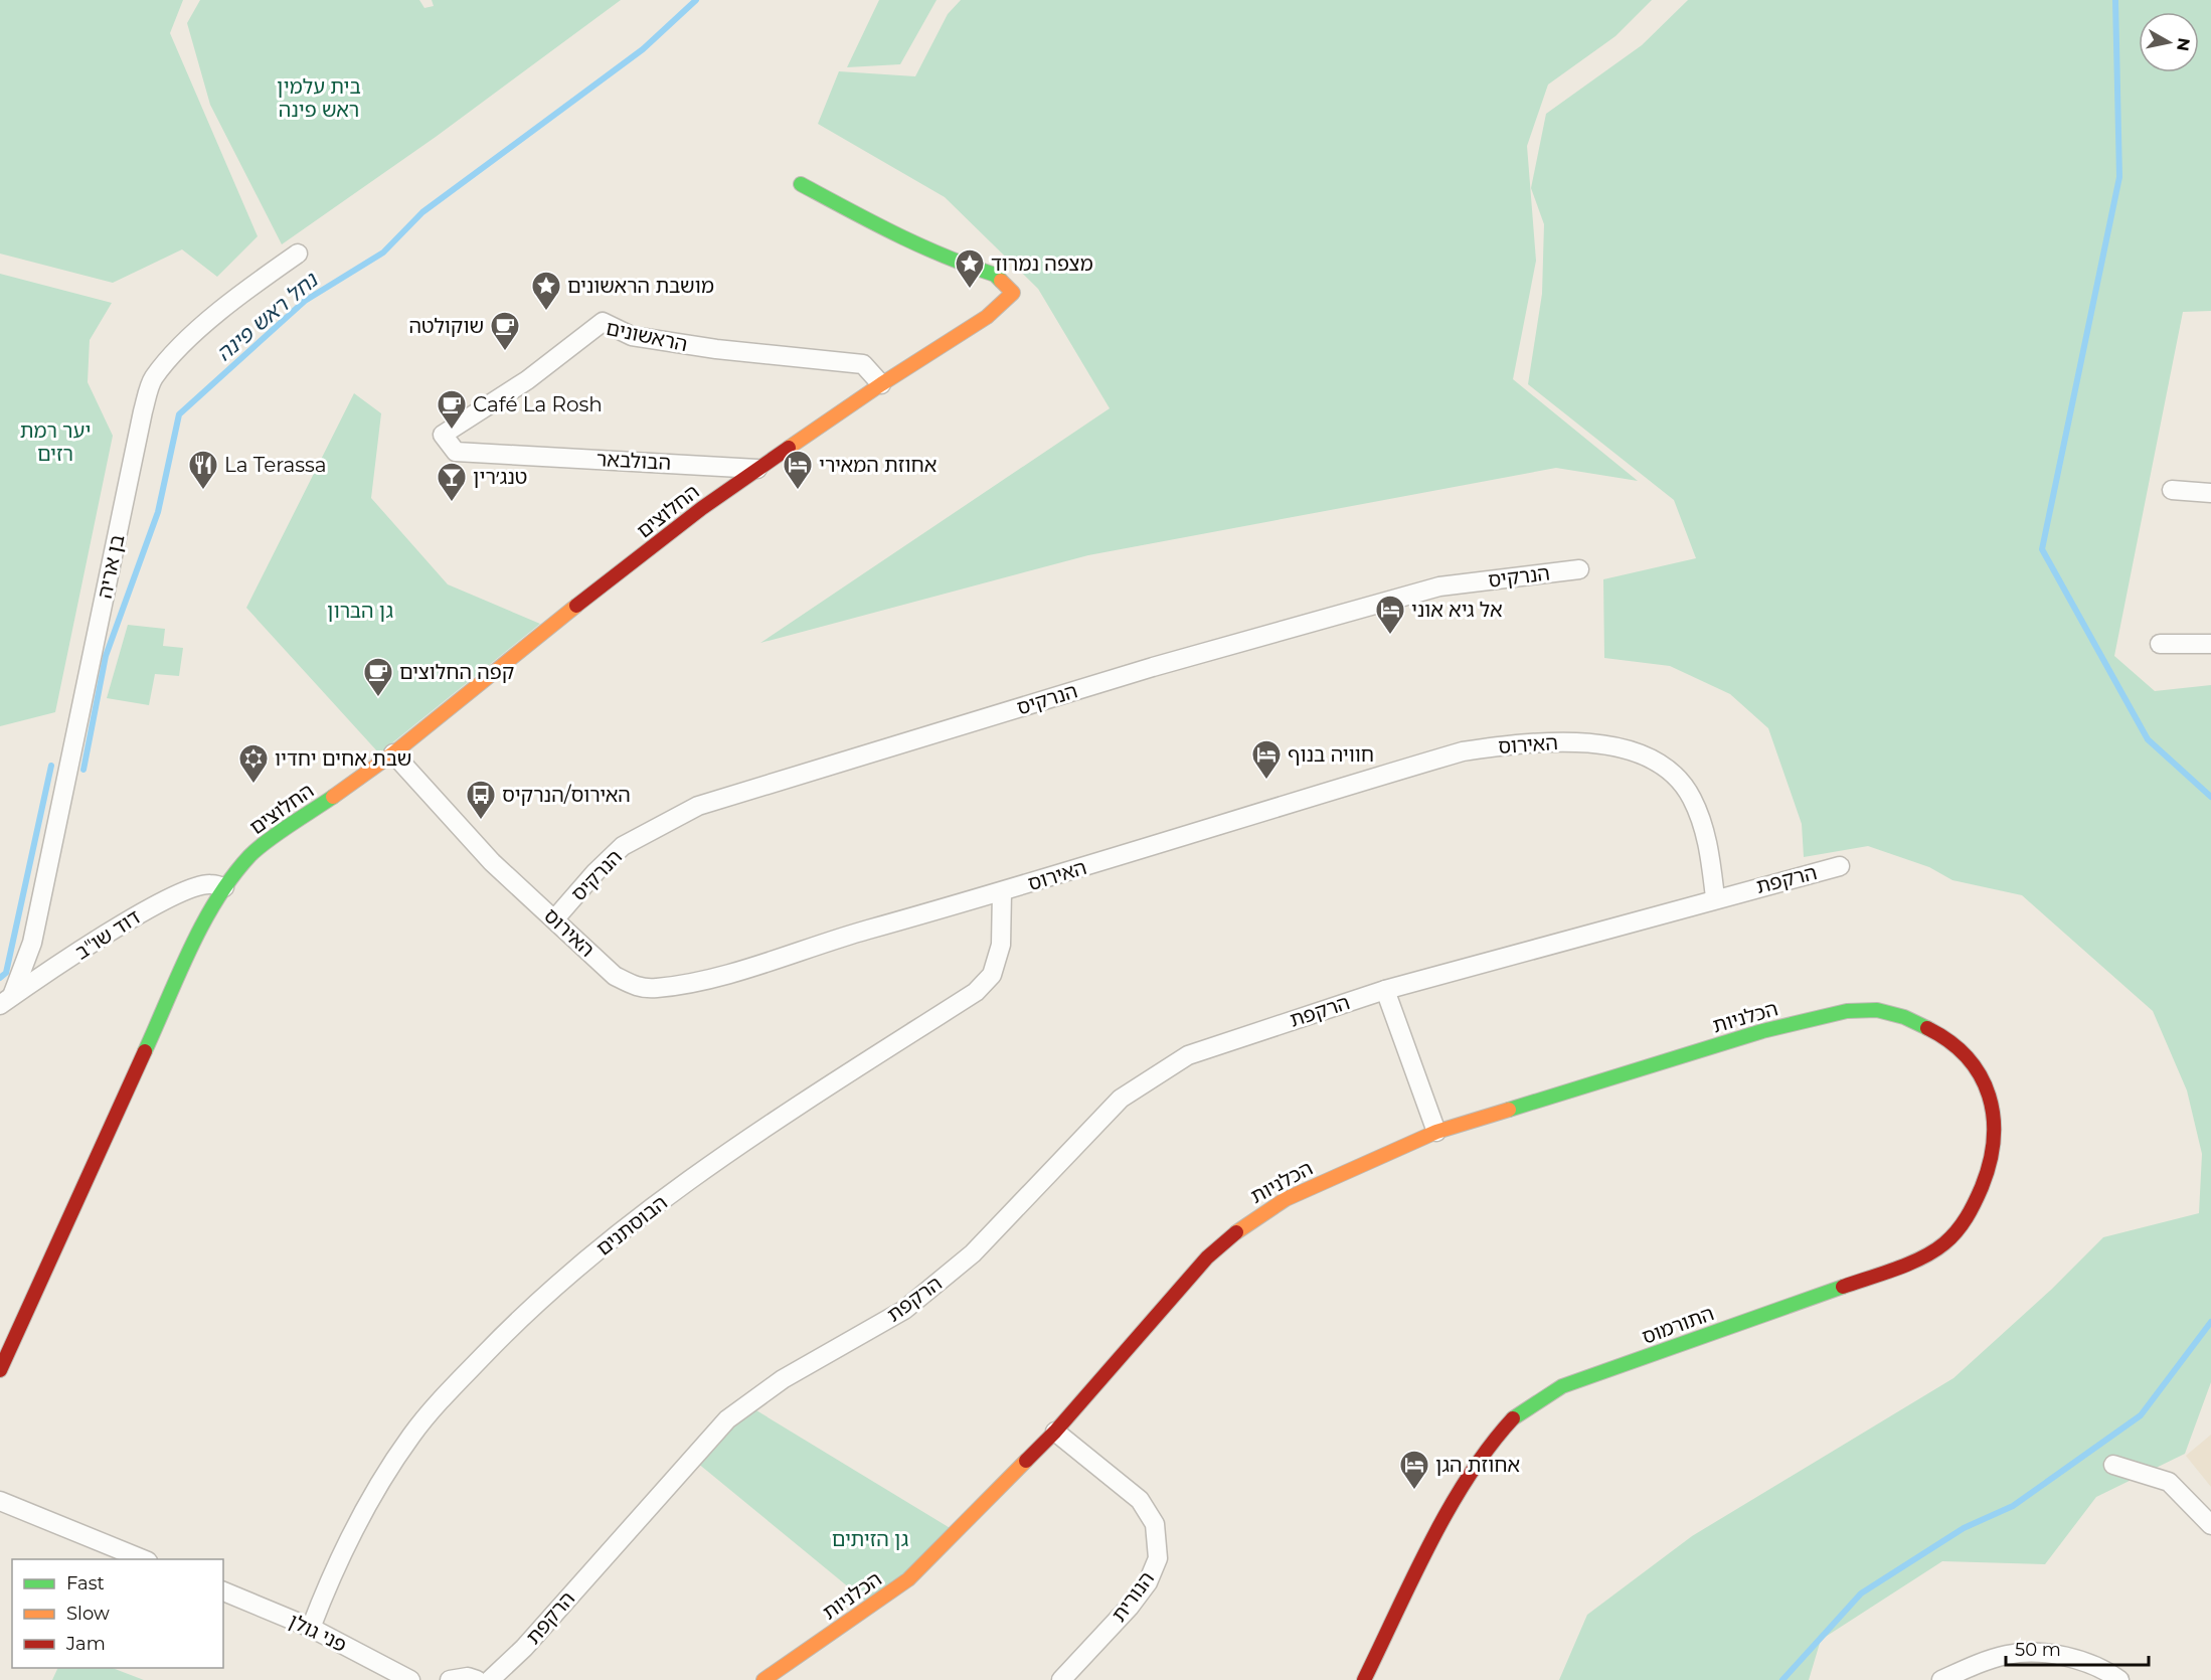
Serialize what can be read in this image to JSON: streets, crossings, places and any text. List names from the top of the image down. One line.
{"streets":{"street":["הראשונים","הבולבאר","החלוצים","בן אריה","הנרקיס","האירוס","הרקפת","דוד שו\"ב","הכלניות","הבוסתנים","התורמוס","הנורית","פני גולן"]},"crossings":[["הראשונים","הבולבאר"],["הראשונים","החלוצים"],["הבולבאר","החלוצים"],["החלוצים","האירוס"],["החלוצים","דוד שו\"ב"],["בן אריה","דוד שו\"ב"],["הנרקיס","האירוס"],["האירוס","הרקפת"],["האירוס","הבוסתנים"],["הכלניות","התורמוס"],["הכלניות","הנורית"],["הבוסתנים","פני גולן"]],"water":["נחל ראש פינה"],"parks":["בית עלמין ראש פינה","יער רמת רזים","גן הברון","גן הזיתים"],"places":{"place":["מצפה נמרוד","מושבת הראשונים"],"cafe":["שוקולטה","Café La Rosh","קפה החלוצים"],"restaurant":["La Terassa"],"hotel":["אחוזת המאירי","אל גיא אוני","חוויה בנוף","אחוזת הגן"],"bar":["טנג׳רין"],"synagogue":["שבת אחים יחדיו"],"bus stop":["האירוס/הנרקיס"]},"legend":["Fast","Slow","Jam"],"scale_bar":"50 m","north":"right"}
